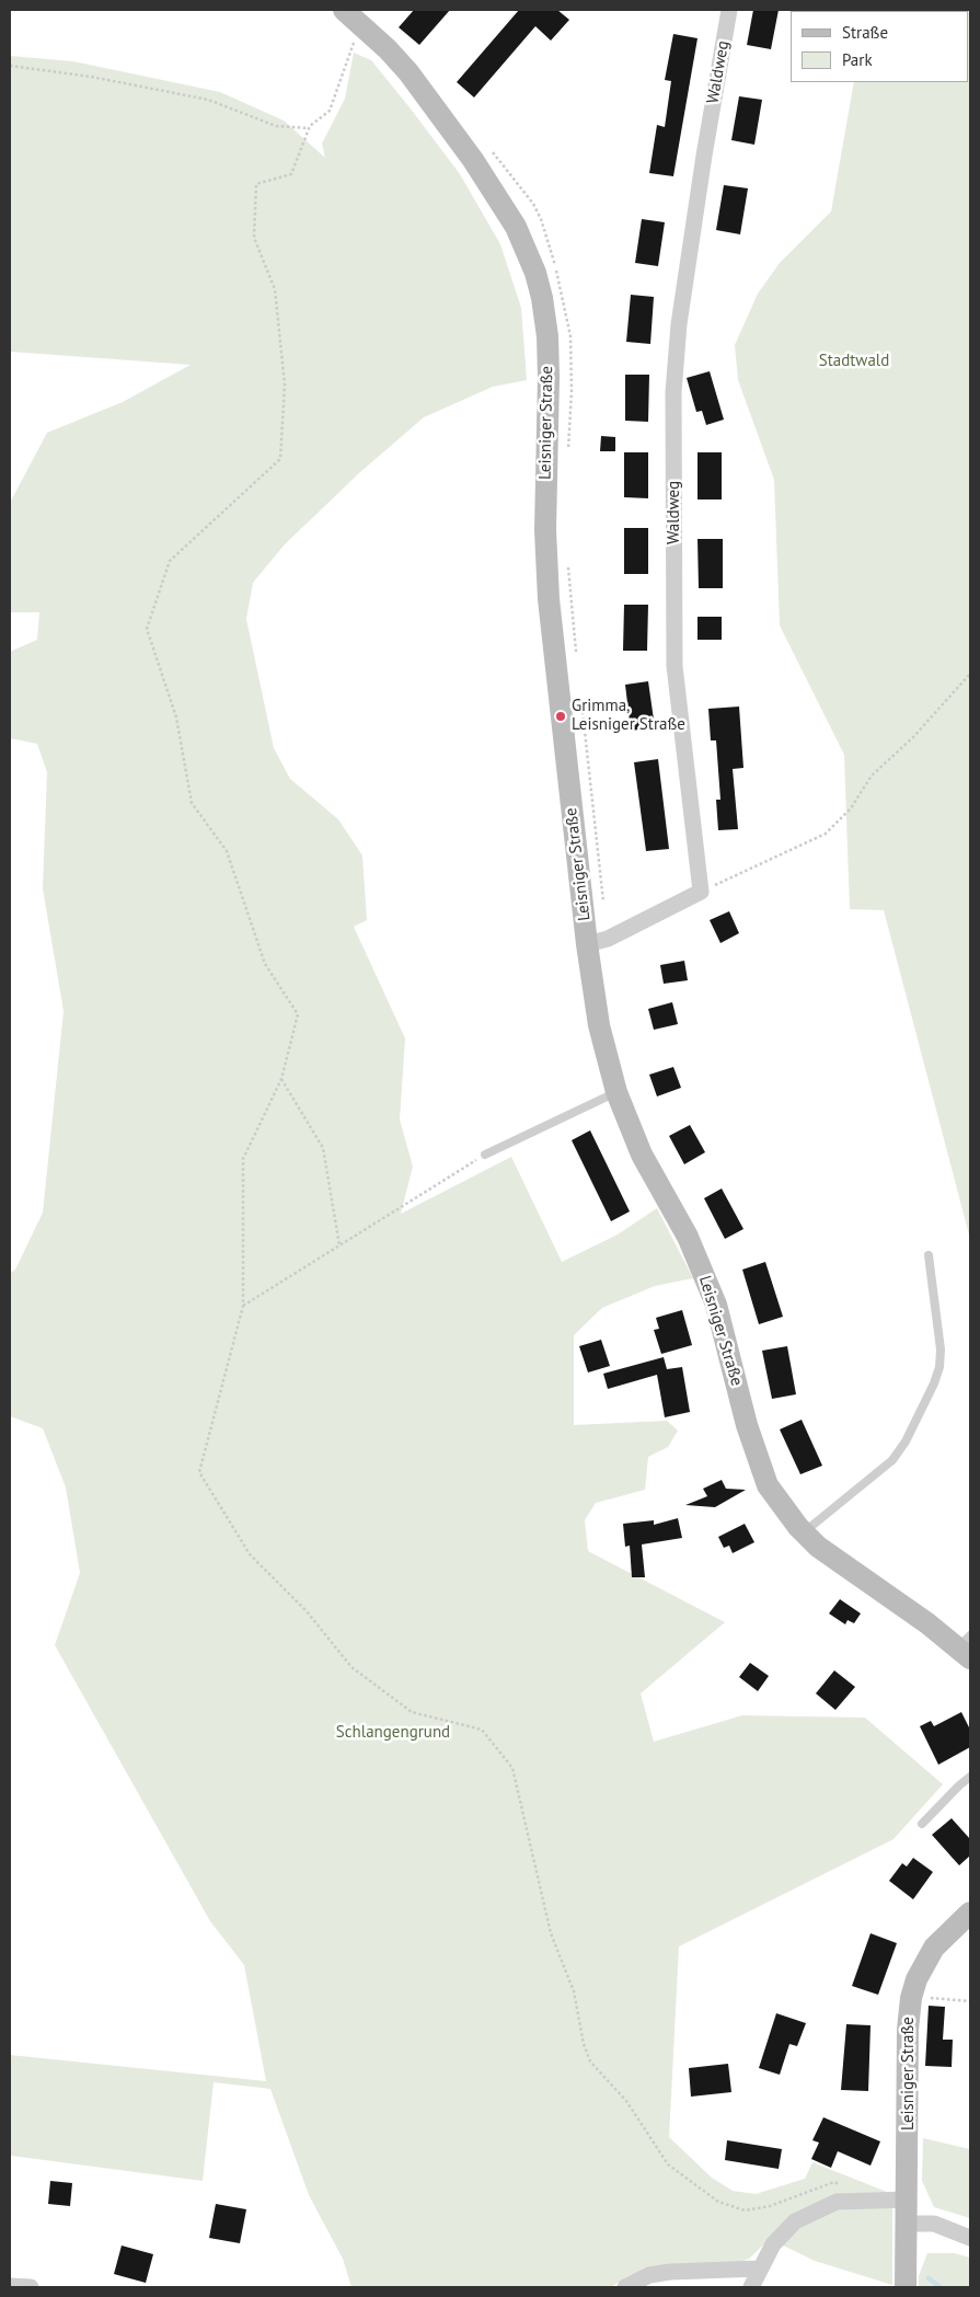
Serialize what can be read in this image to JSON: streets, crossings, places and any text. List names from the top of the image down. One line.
{"streets":{"main road":["Leisniger Straße"],"street":["Waldweg"]},"parks":["Stadtwald","Schlangengrund"],"places":["Grimma, Leisniger Straße"],"legend":["Straße","Park"]}
